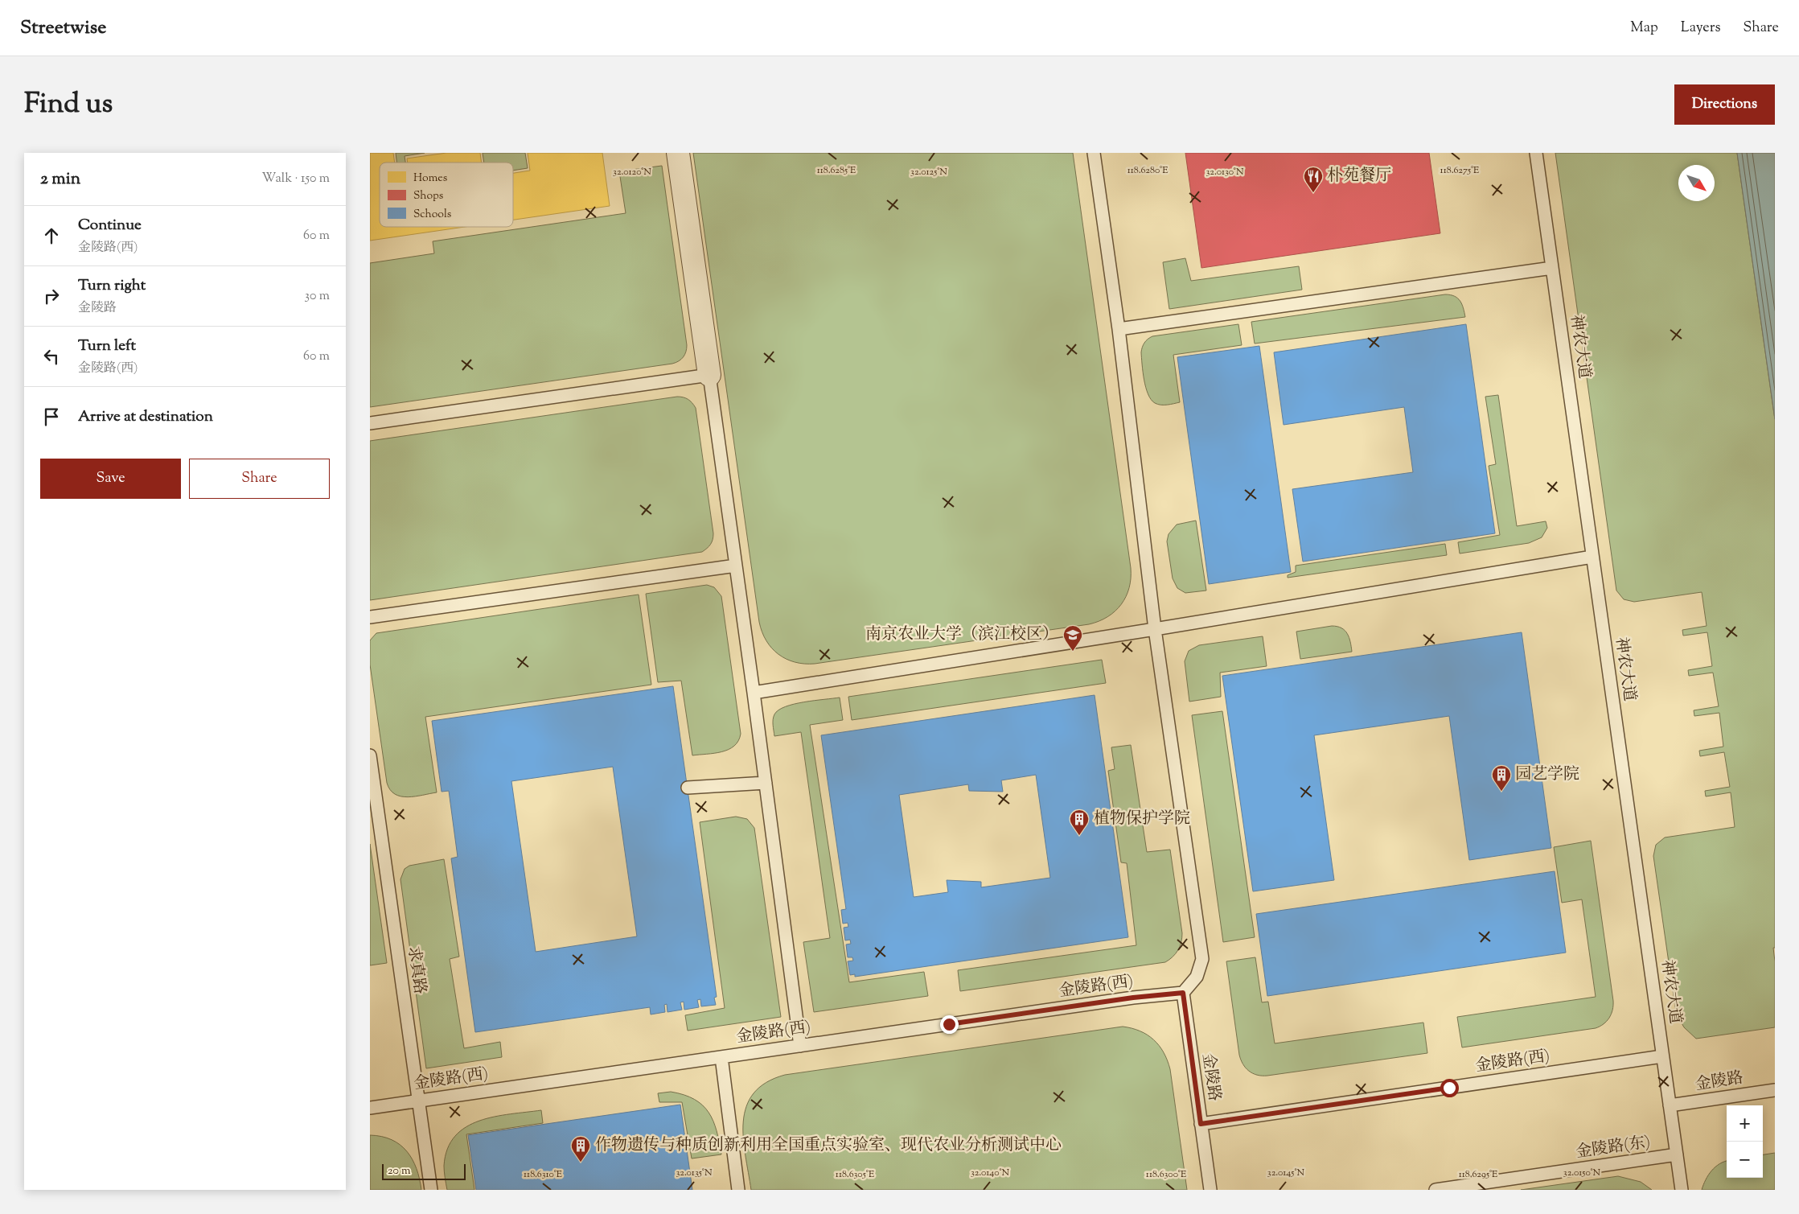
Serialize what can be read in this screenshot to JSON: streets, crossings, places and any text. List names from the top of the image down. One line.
{"streets":{"lane":["神农大道","求真路","金陵路(西)","金陵路","金陵路(东)"]},"crossings":[["神农大道","金陵路(西)"],["神农大道","金陵路"],["神农大道","金陵路(东)"],["求真路","金陵路(西)"],["金陵路(西)","金陵路"]],"places":{"restaurant":["朴苑餐厅"],"school or university":["南京农业大学（滨江校区）"],"building":["园艺学院","植物保护学院","作物遗传与种质创新利用全国重点实验室、现代农业分析测试中心"]},"legend":["Homes","Shops","Schools"],"scale_bar":"20 m","north":"bottom right","page":{"header":"Streetwise","nav":["Map","Layers","Share"],"title":"Find us","buttons":["Directions",["Save","Share"]],"heading":["2 min","Walk · 150 m"],"list":[["Continue","金陵路(西)","60 m"],["Turn right","金陵路","30 m"],["Turn left","金陵路(西)","60 m"],"Arrive at destination"],"map_buttons":["+","−"],"scale":"20 m"},"coordinates":["118.6285°E","118.6280°E","118.6275°E","32.0120°N","32.0125°N","32.0130°N","32.0135°N","32.0140°N","32.0145°N","32.0150°N","118.6310°E","118.6305°E","118.6300°E","118.6295°E"]}
